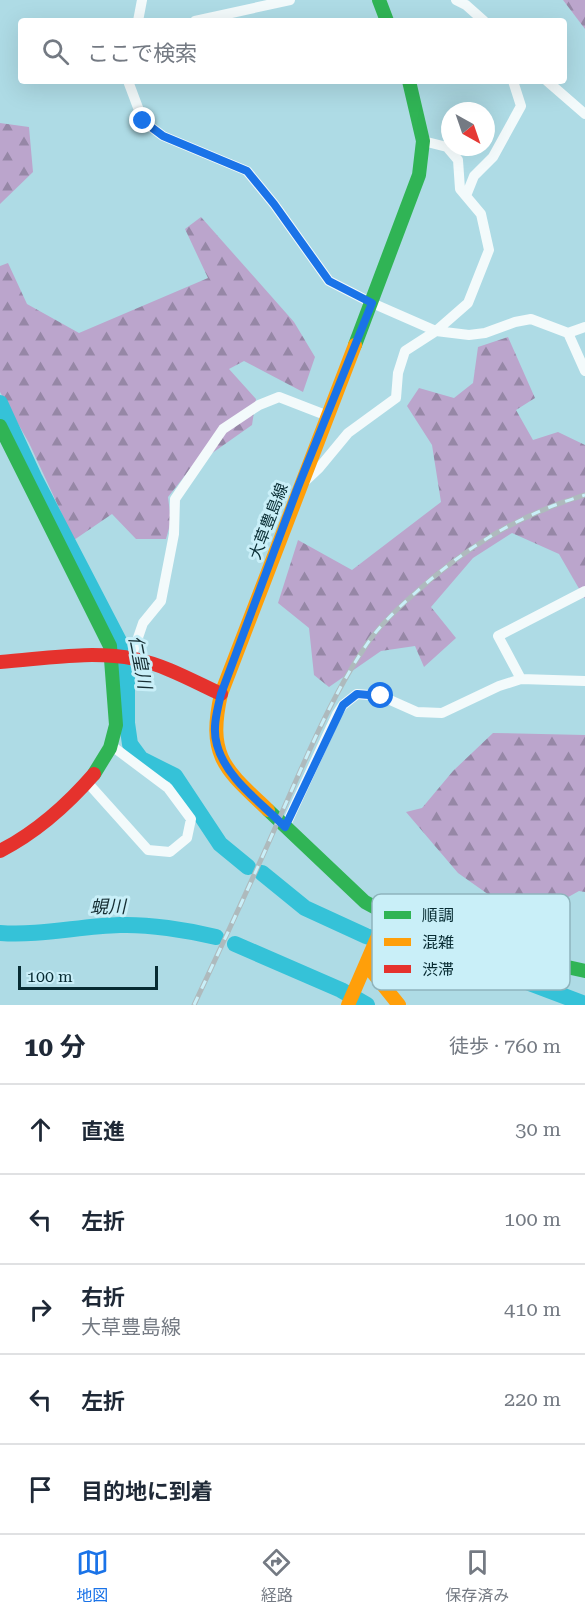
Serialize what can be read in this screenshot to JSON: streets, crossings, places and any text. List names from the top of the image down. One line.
{"streets":{"main road":["大草豊島線"]},"water":["仁皇川","蜆川"],"legend":["順調","混雑","渋滞"],"scale_bar":"100 m","north":"bottom right","page":{"search":"ここで検索","scale":"100 m","heading":["10 分","徒歩 · 760 m"],"list":[["直進","30 m"],["左折","100 m"],["右折","大草豊島線","410 m"],["左折","220 m"],"目的地に到着"],"nav":["地図","経路","保存済み"]}}
